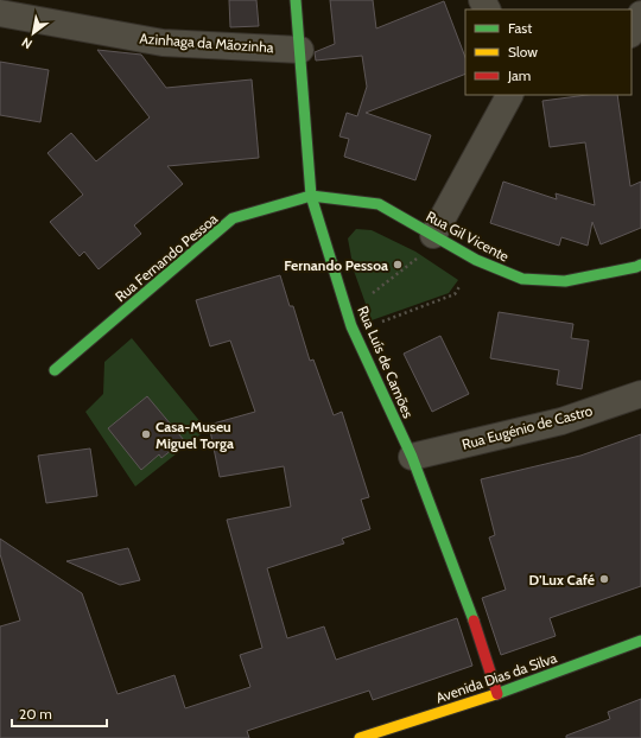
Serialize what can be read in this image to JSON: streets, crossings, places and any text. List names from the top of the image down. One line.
{"streets":{"street":["Azinhaga da Mãozinha","Rua Gil Vicente","Rua Fernando Pessoa","Rua Luís de Camões","Rua Eugénio de Castro","Avenida Dias da Silva"]},"crossings":[["Azinhaga da Mãozinha","Rua Luís de Camões"],["Rua Gil Vicente","Rua Fernando Pessoa"],["Rua Gil Vicente","Rua Luís de Camões"],["Rua Fernando Pessoa","Rua Luís de Camões"],["Rua Luís de Camões","Rua Eugénio de Castro"],["Rua Luís de Camões","Avenida Dias da Silva"]],"places":["Fernando Pessoa","Casa-Museu Miguel Torga","D'Lux Café"],"legend":["Fast","Slow","Jam"],"scale_bar":"20 m","north":"bottom left"}
